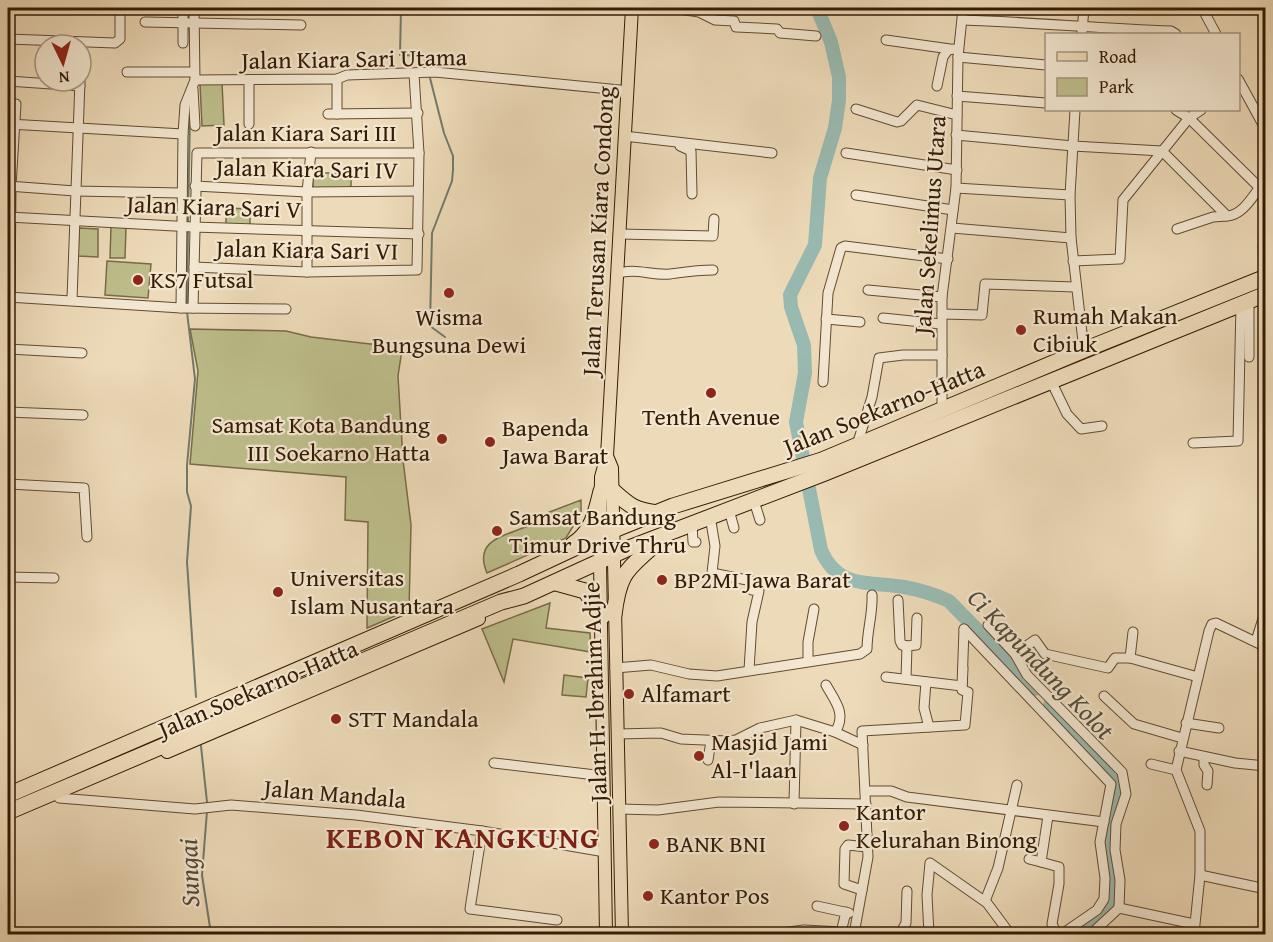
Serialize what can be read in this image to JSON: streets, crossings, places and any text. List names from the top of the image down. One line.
{"streets":{"highway":["Jalan Soekarno-Hatta"],"main road":["Jalan Terusan Kiara Condong","Jalan H. Ibrahim Adjie"],"street":["Jalan Kiara Sari Utama","Jalan Kiara Sari III","Jalan Kiara Sari IV","Jalan Kiara Sari V","Jalan Sekelimus Utara","Jalan Kiara Sari VI","Jalan Mandala"]},"crossings":[["Jalan Kiara Sari III","Jalan Kiara Sari IV"],["Jalan Kiara Sari V","Jalan Kiara Sari VI"],["Jalan Sekelimus Utara","Jalan Soekarno-Hatta"],["Jalan Terusan Kiara Condong","Jalan Soekarno-Hatta"],["Jalan Terusan Kiara Condong","Jalan H. Ibrahim Adjie"],["Jalan Soekarno-Hatta","Jalan H. Ibrahim Adjie"],["Jalan Soekarno-Hatta","Jalan Mandala"],["Jalan H. Ibrahim Adjie","Jalan Mandala"]],"districts":["KEBON KANGKUNG"],"water":["Ci Kapundung Kolot","Sungai"],"places":["KS7 Futsal","Wisma Bungsuna Dewi","Rumah Makan Cibiuk","Tenth Avenue","Samsat Kota Bandung III Soekarno Hatta","Bapenda Jawa Barat","Samsat Bandung Timur Drive Thru","BP2MI Jawa Barat","Universitas Islam Nusantara","Alfamart","STT Mandala","Masjid Jami Al-I'laan","Kantor Kelurahan Binong","BANK BNI","Kantor Pos"],"legend":["Road","Park"],"north":"bottom"}
